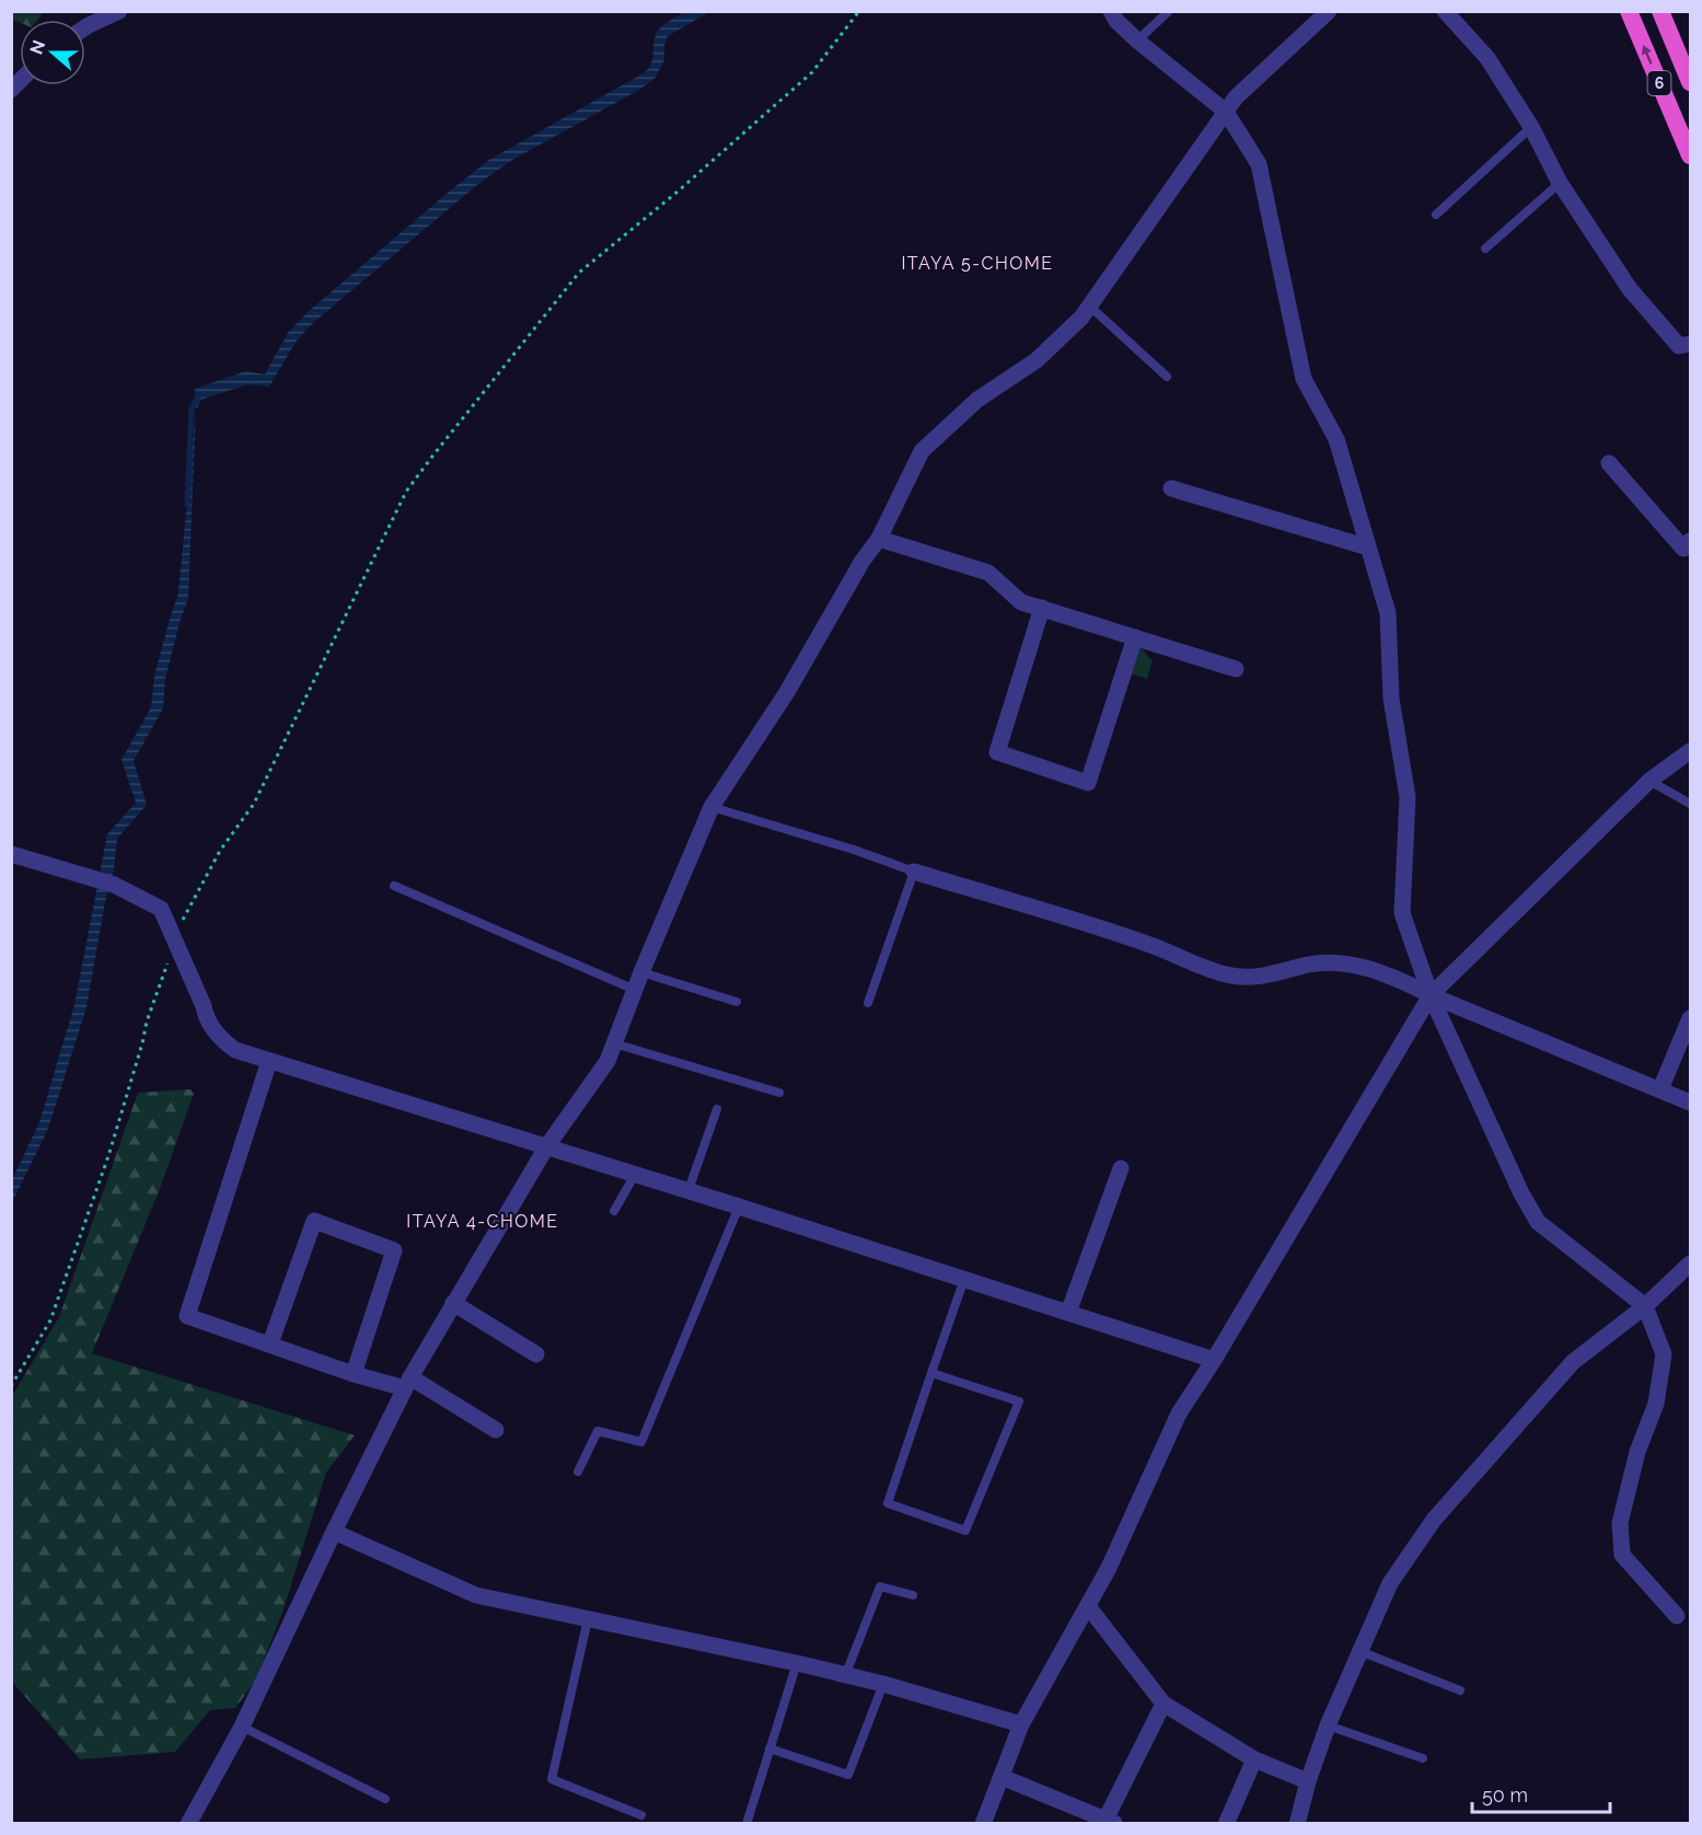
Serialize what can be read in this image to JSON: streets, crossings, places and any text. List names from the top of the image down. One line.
{"streets":{"highway":["6"]},"districts":["ITAYA 5-CHOME","ITAYA 4-CHOME"],"scale_bar":"50 m","north":"left"}
